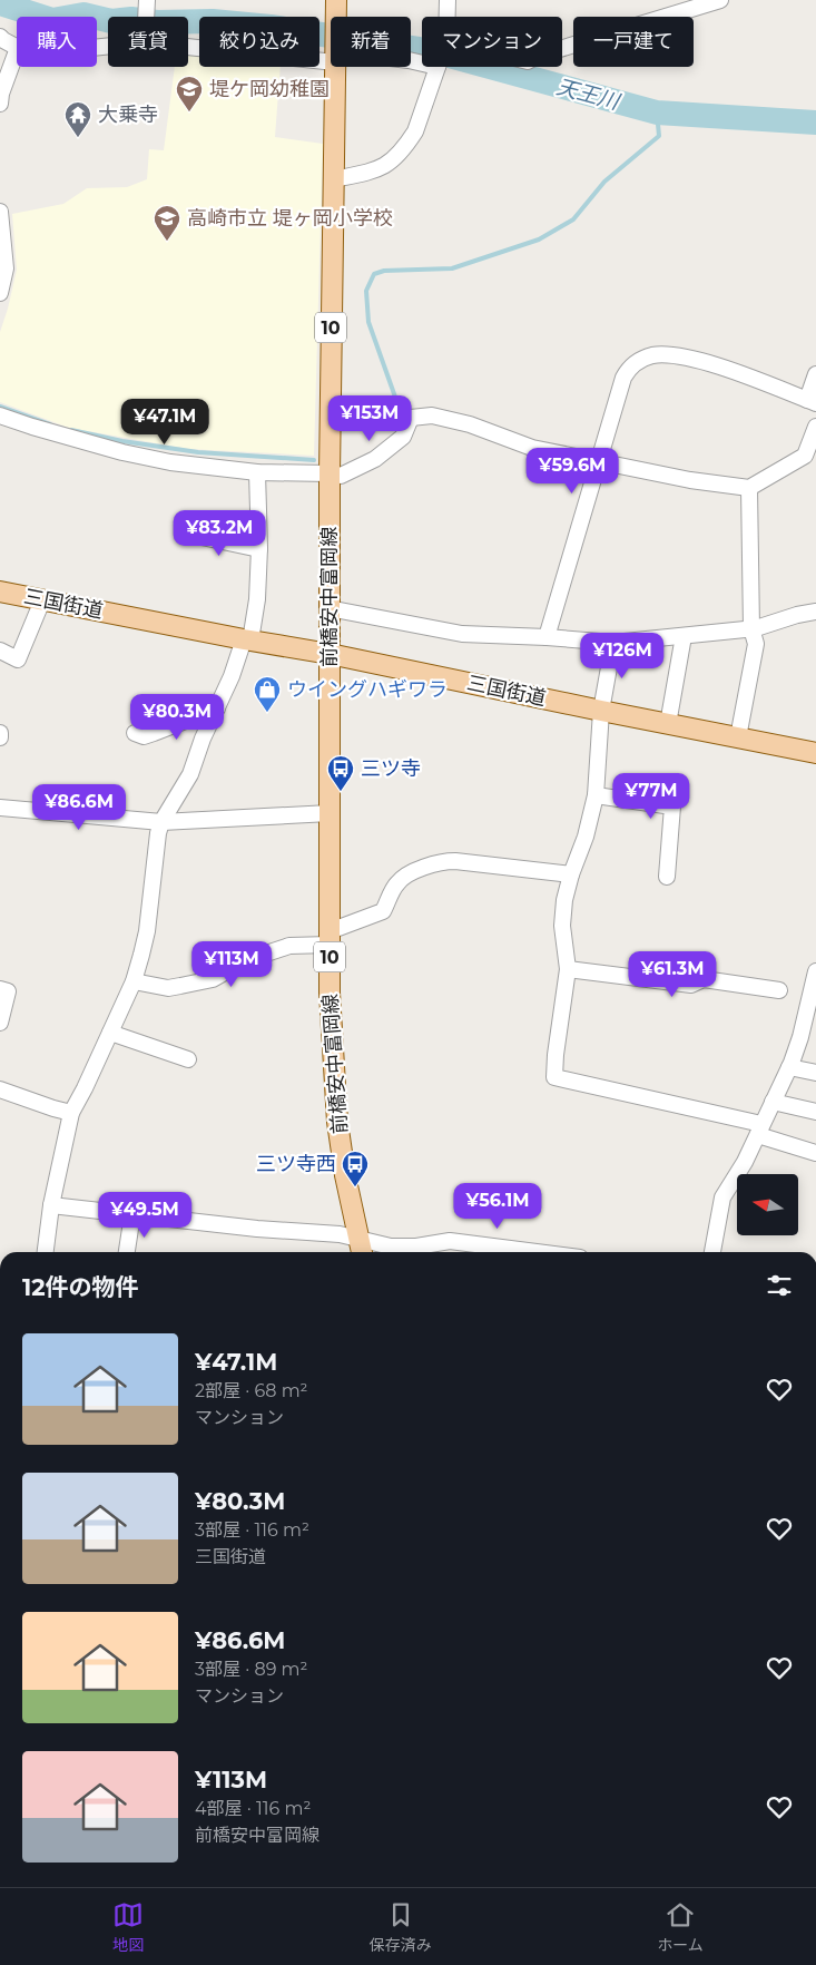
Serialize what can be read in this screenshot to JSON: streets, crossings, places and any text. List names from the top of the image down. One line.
{"streets":{"main road":["10","前橋安中富岡線","三国街道"]},"crossings":[["前橋安中富岡線","三国街道"]],"water":["天王川"],"places":{"school or university":["堤ケ岡幼稚園","高崎市立 堤ヶ岡小学校"],"temple":["大乗寺"],"shop":["ウイングハギワラ"],"bus stop":["三ツ寺","三ツ寺西"]},"north":"left","page":{"chip":["購入","賃貸","絞り込み","新着","マンション","一戸建て"],"price":["¥153M","¥47.1M","¥59.6M","¥83.2M","¥126M","¥80.3M","¥77M","¥86.6M","¥113M","¥61.3M","¥56.1M","¥49.5M"],"heading":"12件の物件","list":[{"name":"¥47.1M","note":"2部屋 · 68 m² · マンション"},{"name":"¥80.3M","note":"3部屋 · 116 m² · 三国街道"},{"name":"¥86.6M","note":"3部屋 · 89 m² · マンション"},{"name":"¥113M","note":"4部屋 · 116 m² · 前橋安中富岡線"}],"tabs":["地図","保存済み","ホーム"]}}
